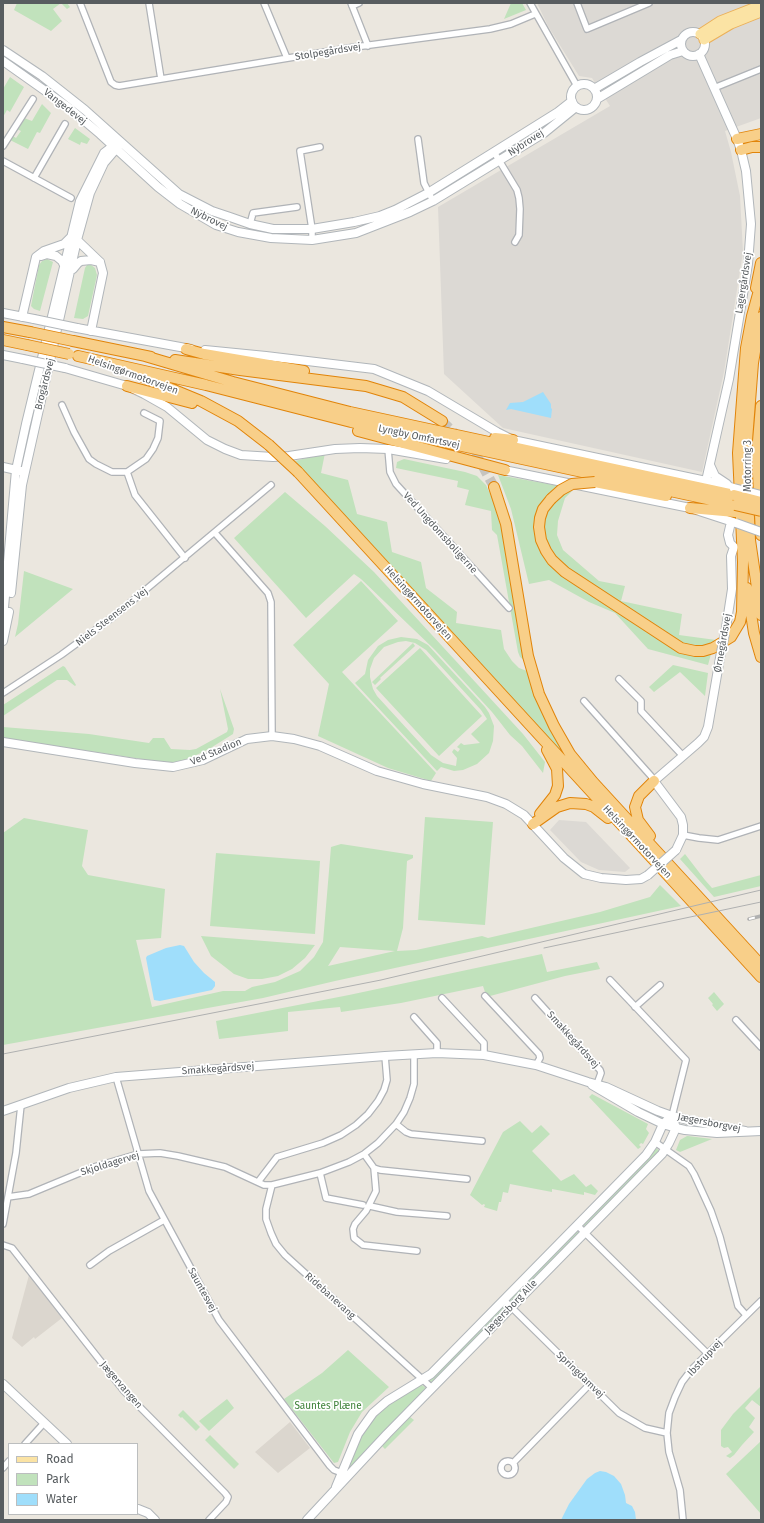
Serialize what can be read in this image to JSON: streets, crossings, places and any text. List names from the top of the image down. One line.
{"streets":{"highway":["Helsingørmotorvejen","Lyngby Omfartsvej","Motorring 3"],"street":["Stolpegårdsvej","Vangedevej","Nybrovej","Lagergårdsvej","Brogårdsvej","Ved Ungdomsboligerne","Niels Steensens Vej","Ørnegårdsvej","Ved Stadion","Smakkegårdsvej","Jægersborgvej","Skjoldagervej","Sauntesvej","Ridebanevang","Jægersborg Alle","Ibstrupvej","Springdamvej","Jægervangen"]},"crossings":[["Vangedevej","Nybrovej"],["Vangedevej","Brogårdsvej"],["Helsingørmotorvejen","Lyngby Omfartsvej"],["Smakkegårdsvej","Jægersborgvej"],["Smakkegårdsvej","Skjoldagervej"],["Smakkegårdsvej","Sauntesvej"],["Smakkegårdsvej","Jægersborg Alle"],["Jægersborgvej","Jægersborg Alle"],["Skjoldagervej","Sauntesvej"],["Skjoldagervej","Ridebanevang"],["Sauntesvej","Jægersborg Alle"],["Ridebanevang","Jægersborg Alle"],["Jægersborg Alle","Springdamvej"],["Ibstrupvej","Springdamvej"]],"parks":["Sauntes Plæne"],"legend":["Road","Park","Water"]}
